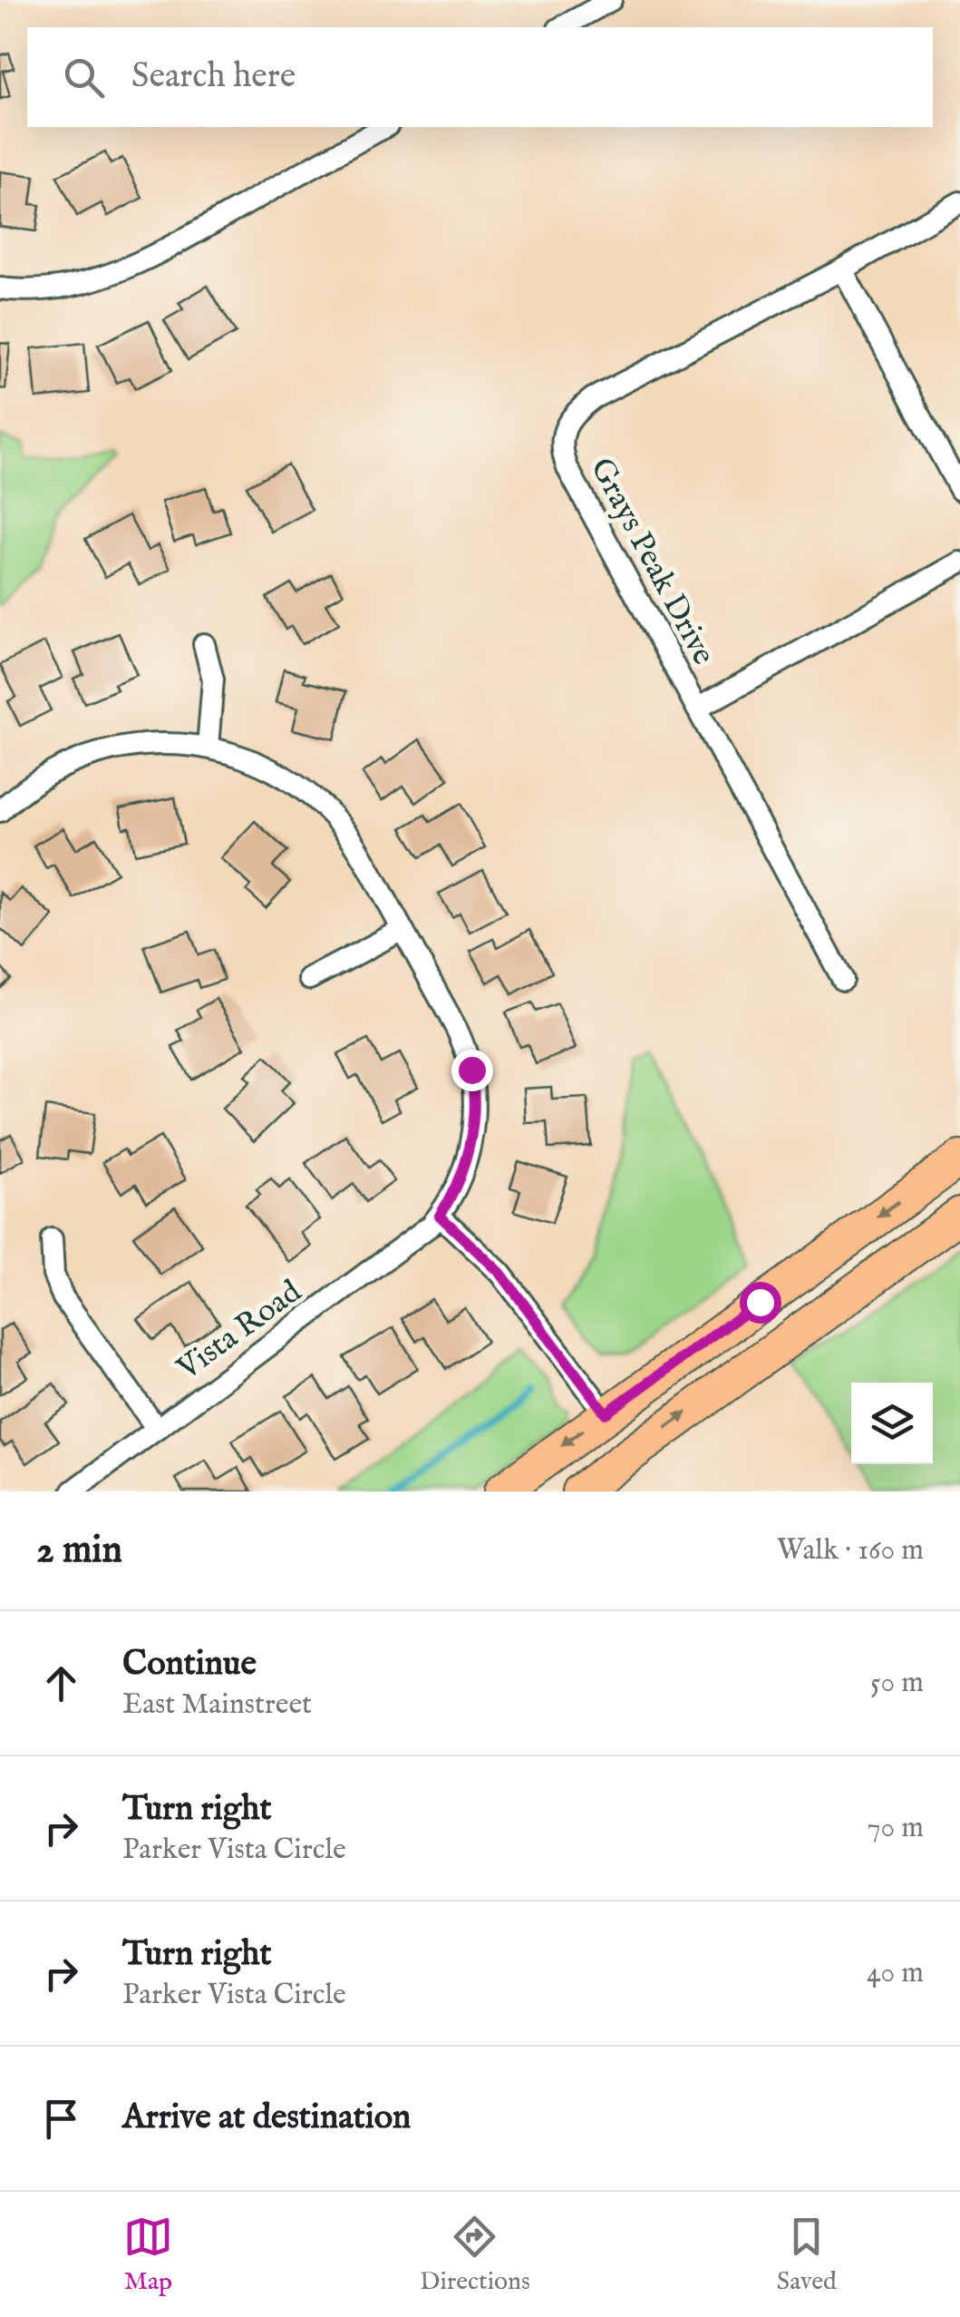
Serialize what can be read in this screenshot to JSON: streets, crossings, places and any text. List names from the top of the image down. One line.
{"streets":{"street":["Grays Peak Drive","Vista Road"]},"page":{"search":"Search here","heading":["2 min","Walk · 160 m"],"list":[["Continue","East Mainstreet","50 m"],["Turn right","Parker Vista Circle","70 m"],["Turn right","Parker Vista Circle","40 m"],"Arrive at destination"],"nav":["Map","Directions","Saved"]}}
